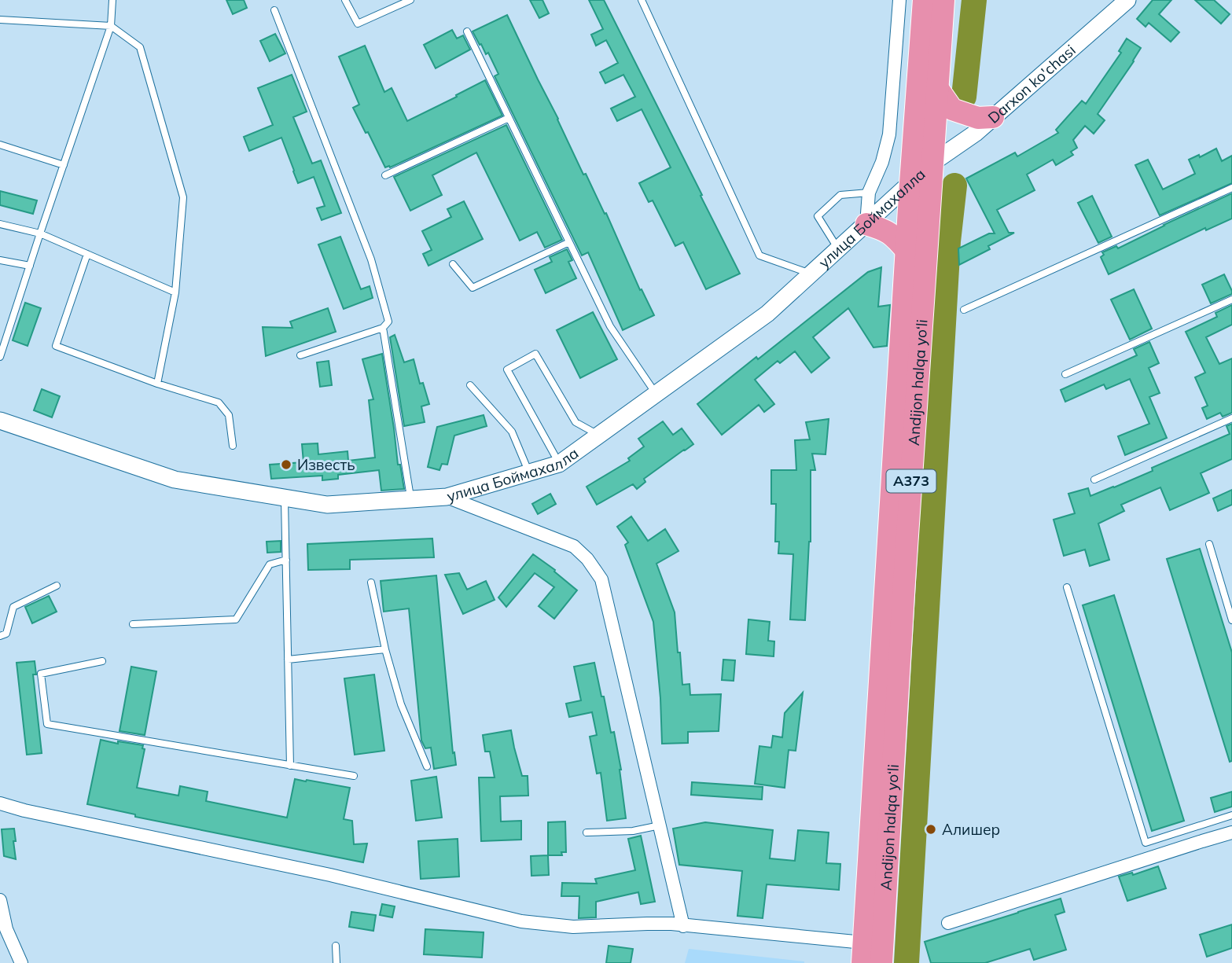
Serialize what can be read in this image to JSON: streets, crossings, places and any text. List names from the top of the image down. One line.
{"streets":{"highway":["Andijon halqa yo‘li","A373"],"main road":["Darxon ko'chasi","улица Боймахалла"]},"crossings":[["Darxon ko'chasi","улица Боймахалла"],["Darxon ko'chasi","Andijon halqa yo‘li"],["улица Боймахалла","Andijon halqa yo‘li"]],"places":["Известь","Алишер"]}
